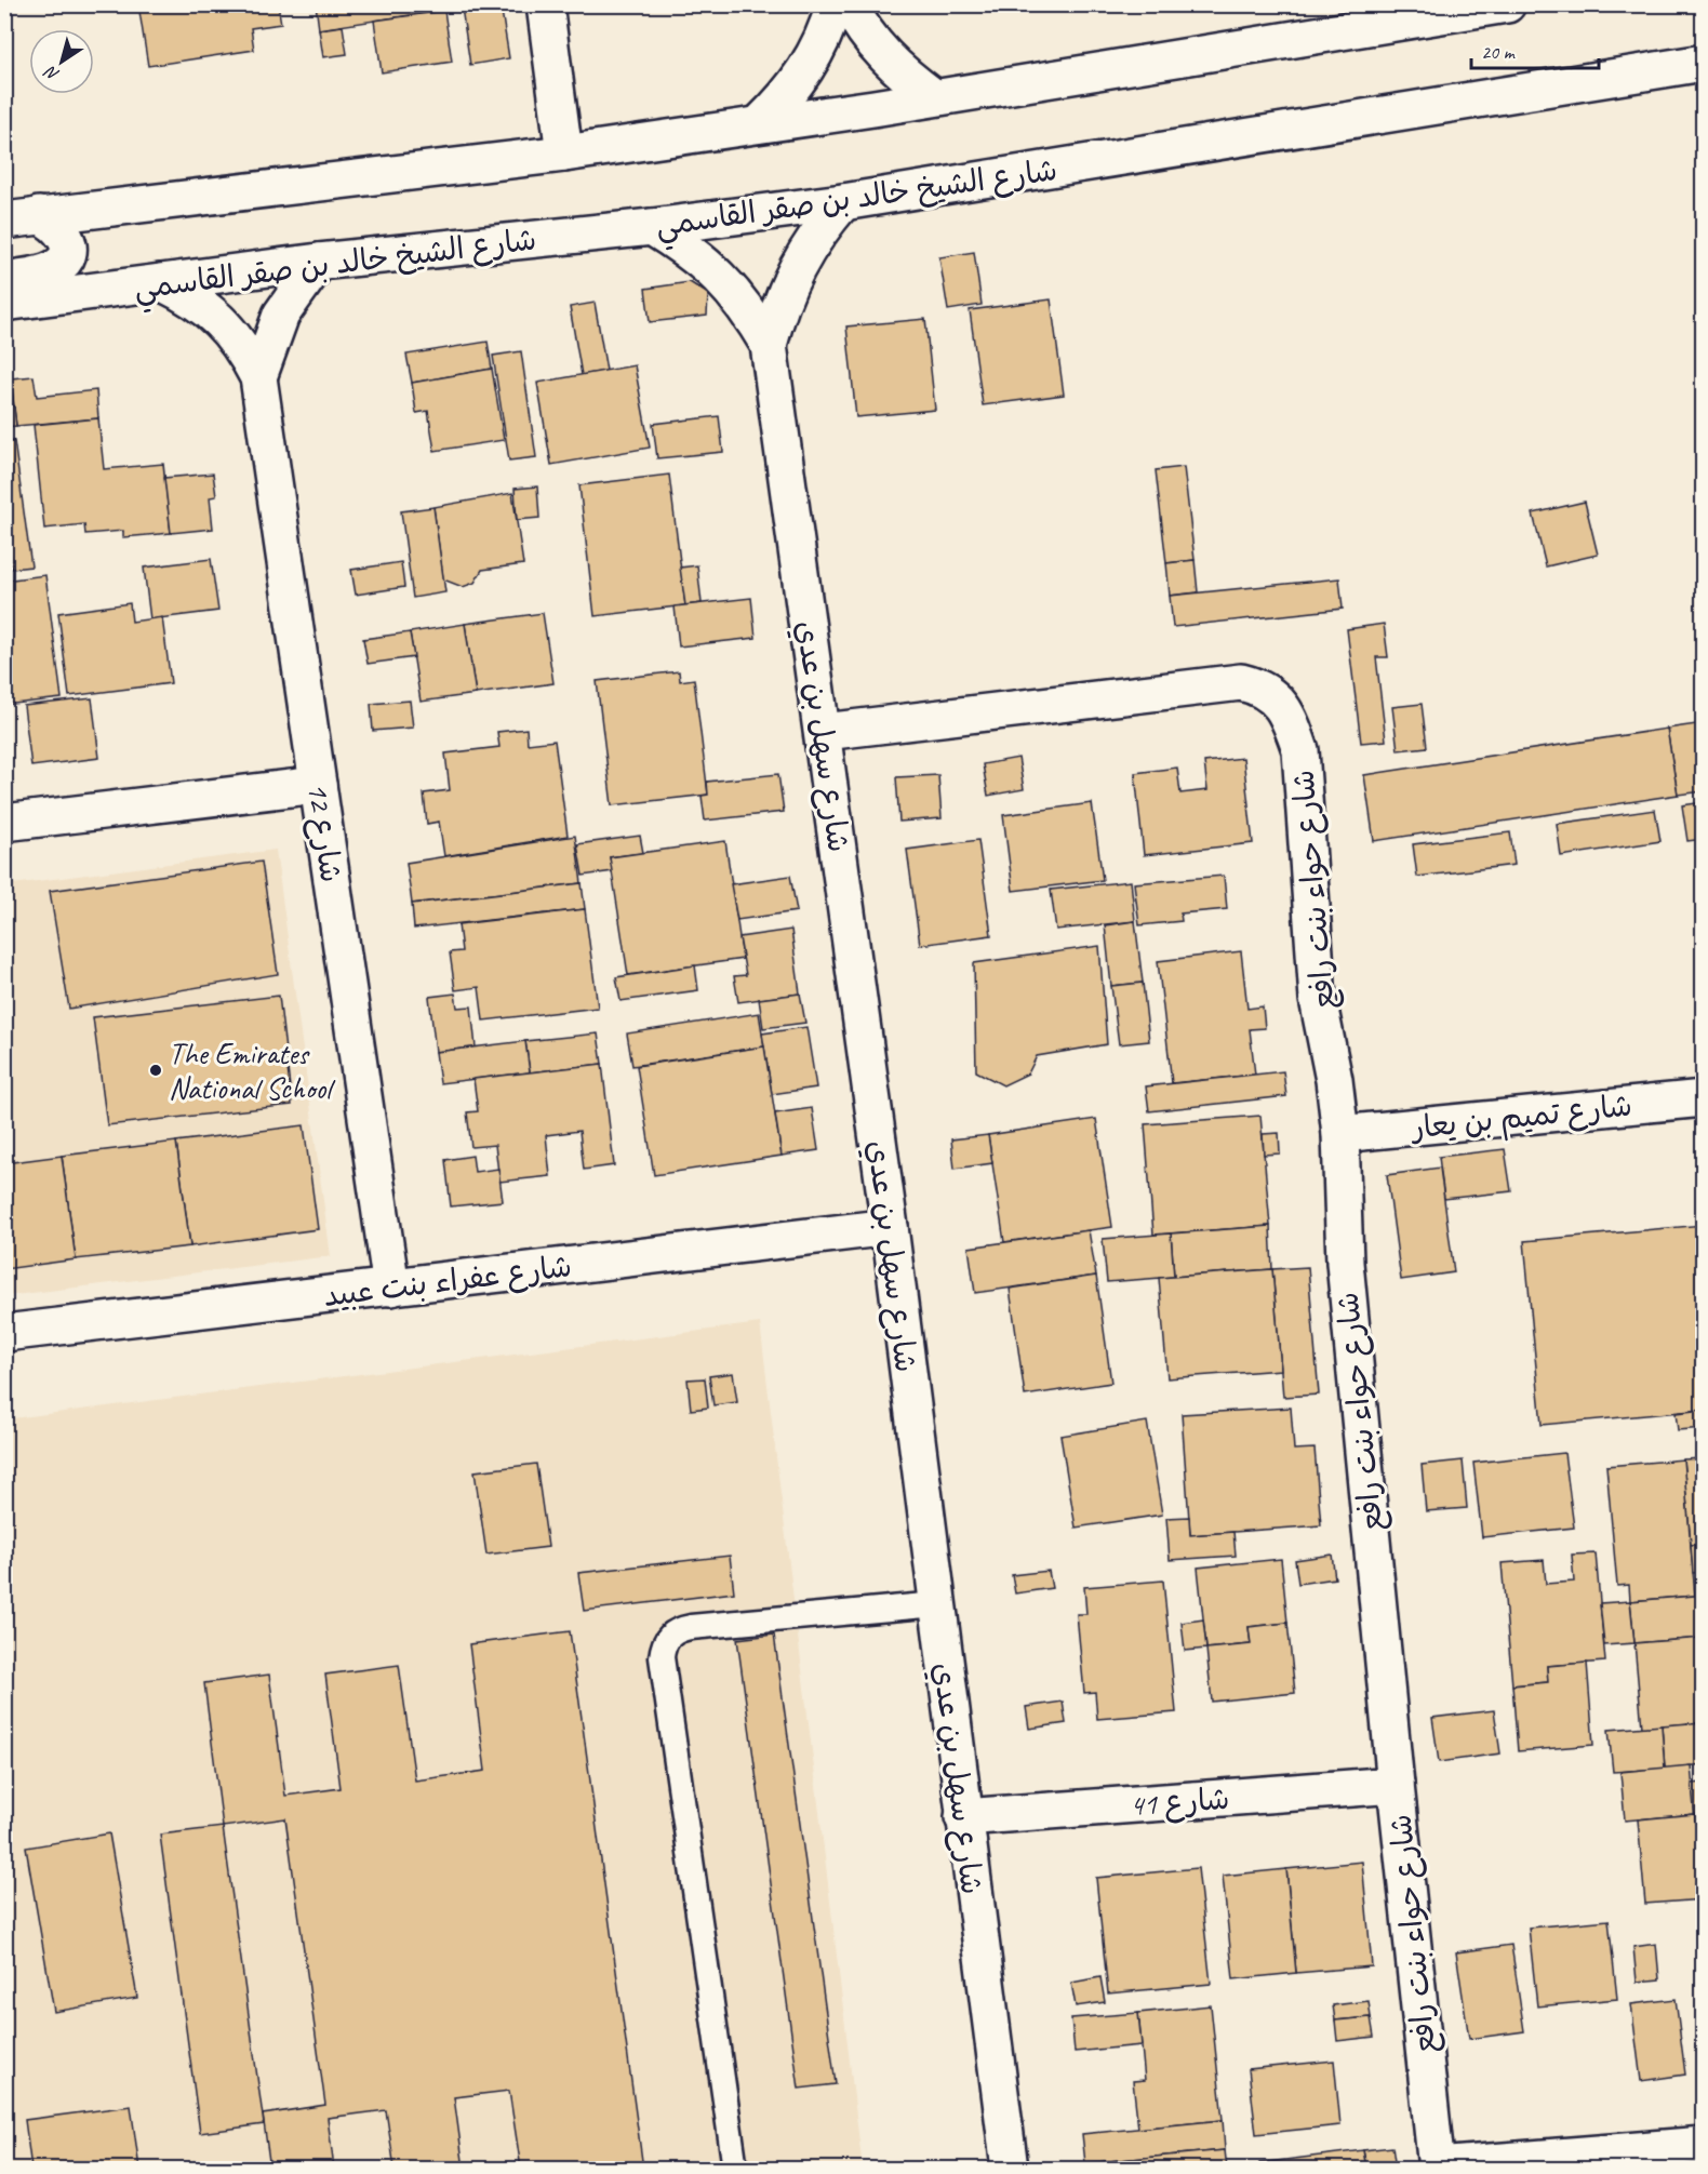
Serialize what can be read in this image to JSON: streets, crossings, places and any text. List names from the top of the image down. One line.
{"streets":{"street":["شارع الشيخ خالد بن صقر القاسمي","شارع سهل بن عدي","شارع 12","شارع حواء بنت رافع","شارع تميم بن يعار","شارع عفراء بنت عبيد","شارع 41"]},"crossings":[["شارع الشيخ خالد بن صقر القاسمي","شارع سهل بن عدي"],["شارع الشيخ خالد بن صقر القاسمي","شارع 12"],["شارع سهل بن عدي","شارع حواء بنت رافع"],["شارع سهل بن عدي","شارع عفراء بنت عبيد"],["شارع سهل بن عدي","شارع 41"],["شارع 12","شارع عفراء بنت عبيد"],["شارع حواء بنت رافع","شارع تميم بن يعار"],["شارع حواء بنت رافع","شارع 41"]],"places":["The Emirates National School"],"scale_bar":"20 m","north":"bottom left"}
